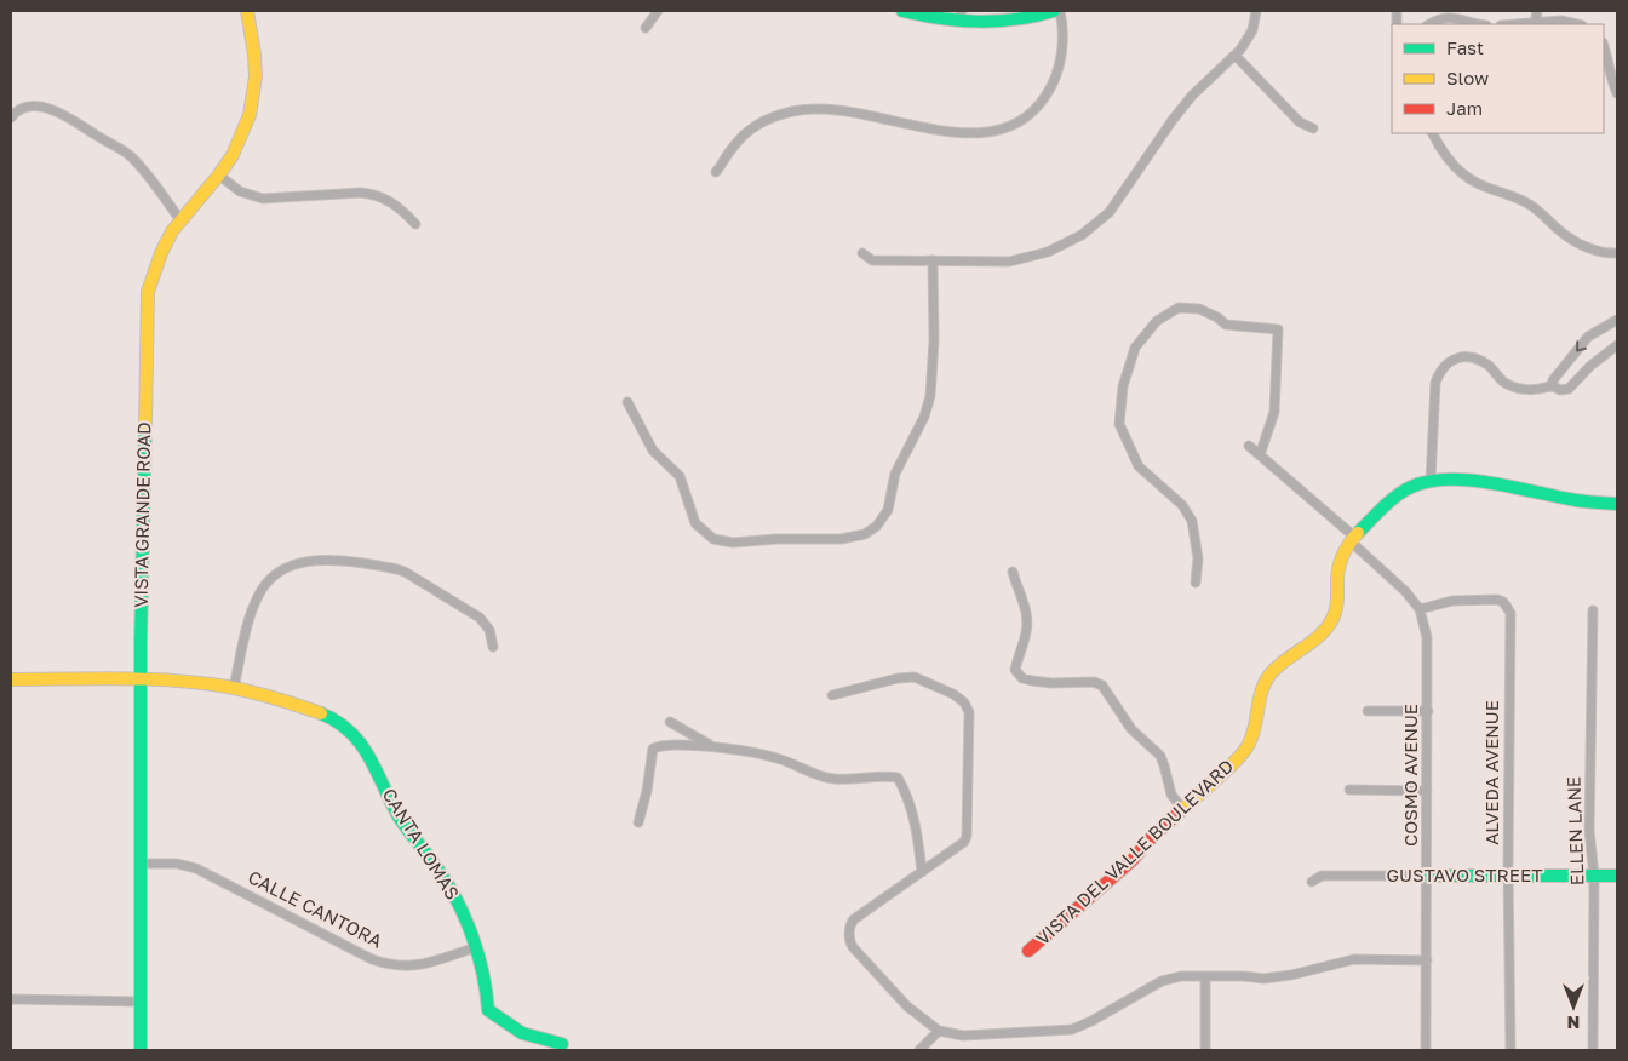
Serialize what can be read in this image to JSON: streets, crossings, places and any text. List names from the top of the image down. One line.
{"streets":{"street":["VISTA GRANDE ROAD","ALVEDA AVENUE","COSMO AVENUE","ELLEN LANE","CANTA LOMAS","VISTA DEL VALLE BOULEVARD","GUSTAVO STREET","CALLE CANTORA"]},"crossings":[["VISTA GRANDE ROAD","CANTA LOMAS"],["VISTA GRANDE ROAD","CALLE CANTORA"],["ALVEDA AVENUE","COSMO AVENUE"],["ALVEDA AVENUE","GUSTAVO STREET"],["COSMO AVENUE","GUSTAVO STREET"],["ELLEN LANE","GUSTAVO STREET"],["CANTA LOMAS","CALLE CANTORA"]],"legend":["Fast","Slow","Jam"],"north":"bottom"}
